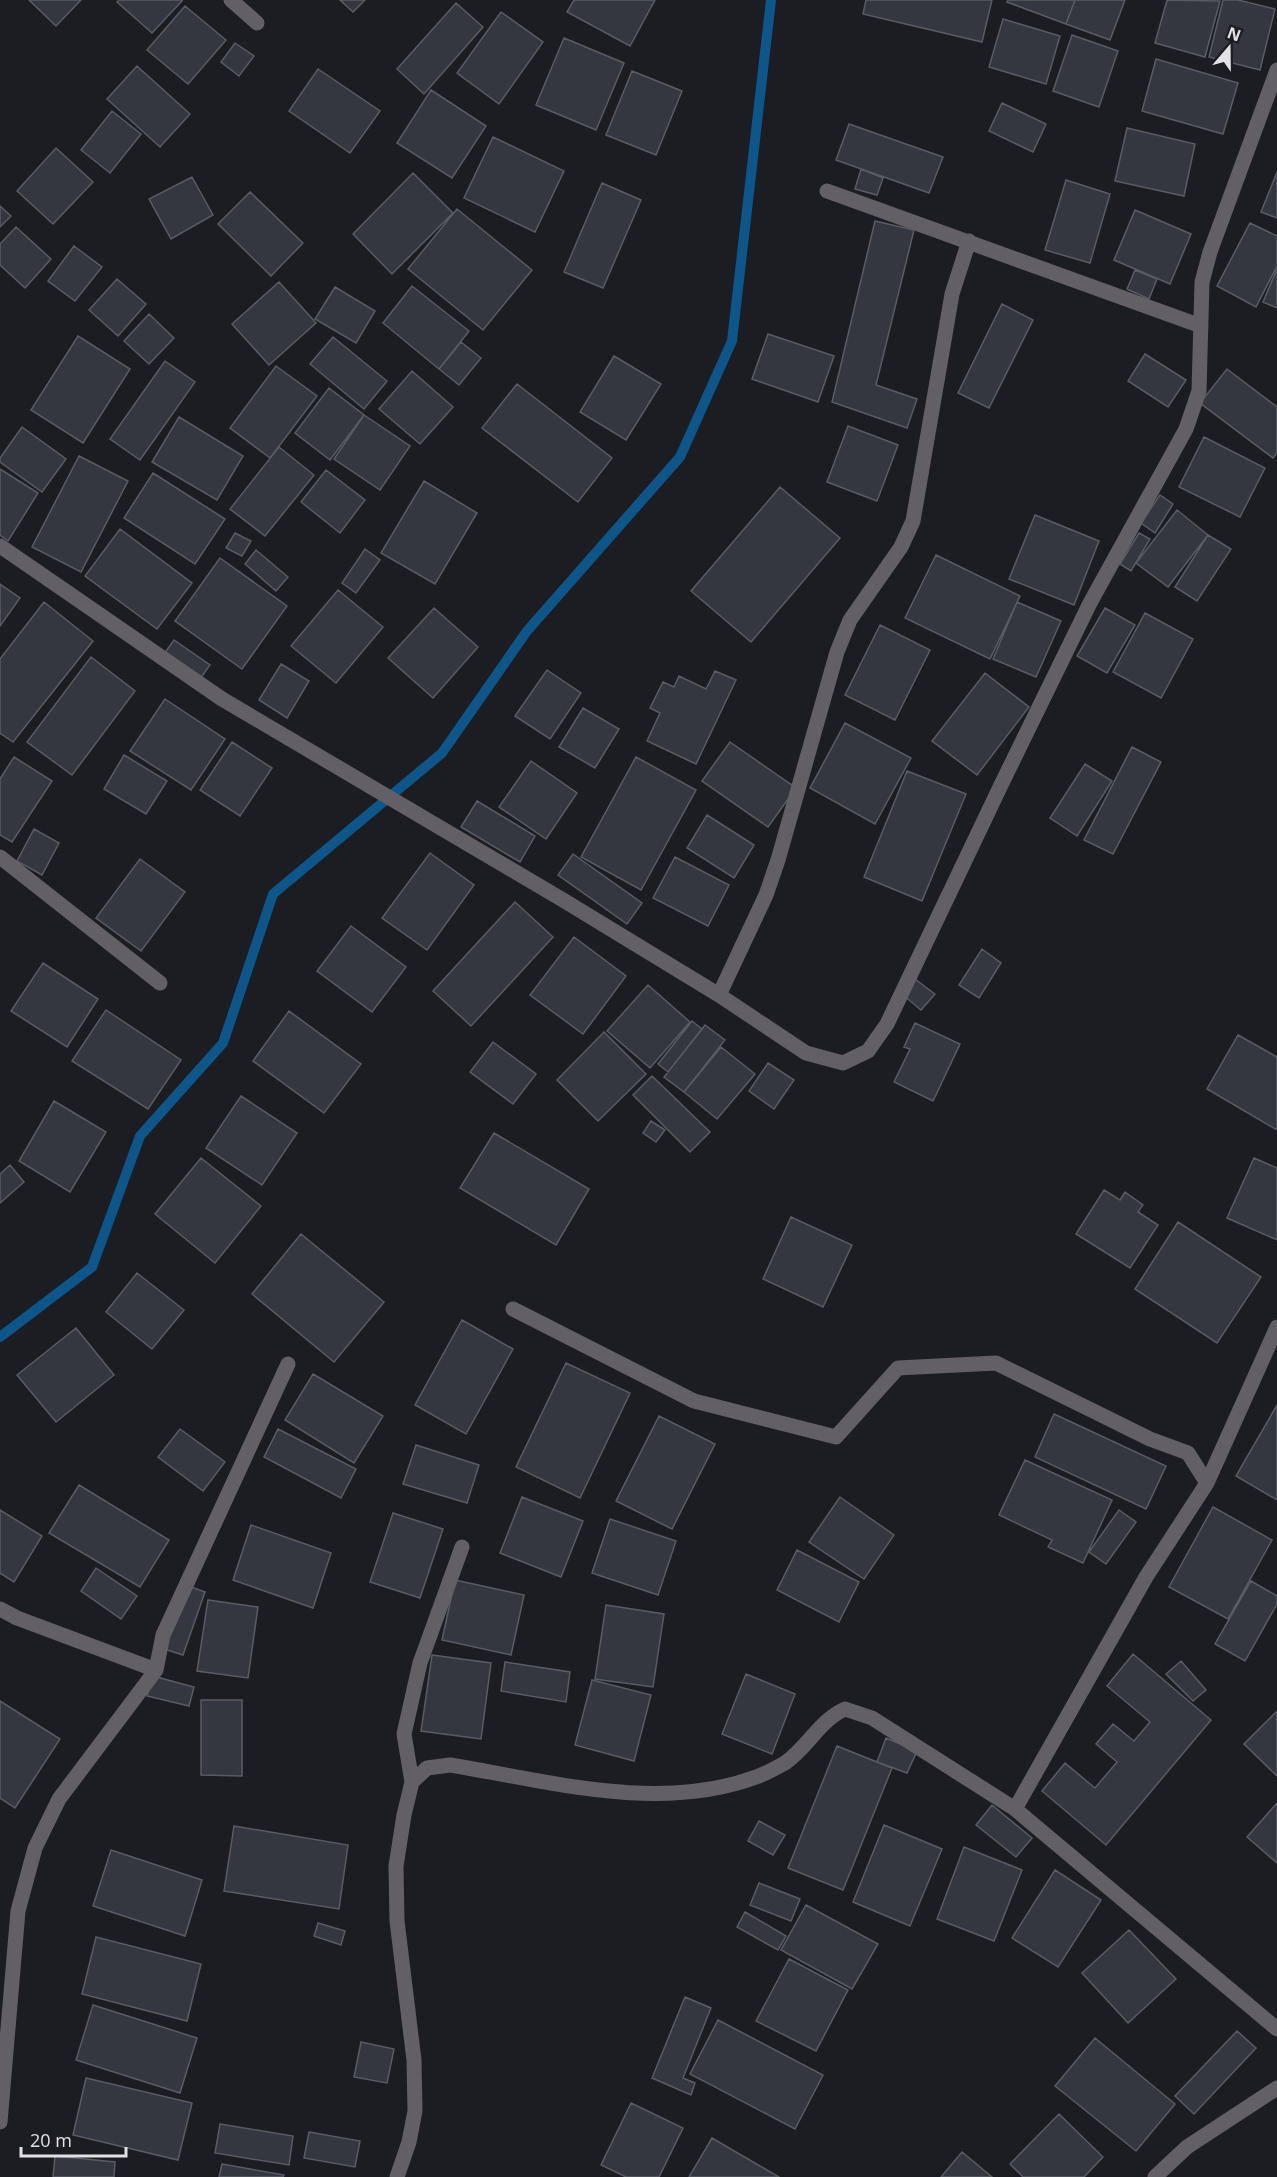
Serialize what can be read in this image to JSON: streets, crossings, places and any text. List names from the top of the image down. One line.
{"scale_bar":"20 m","north":"top"}
